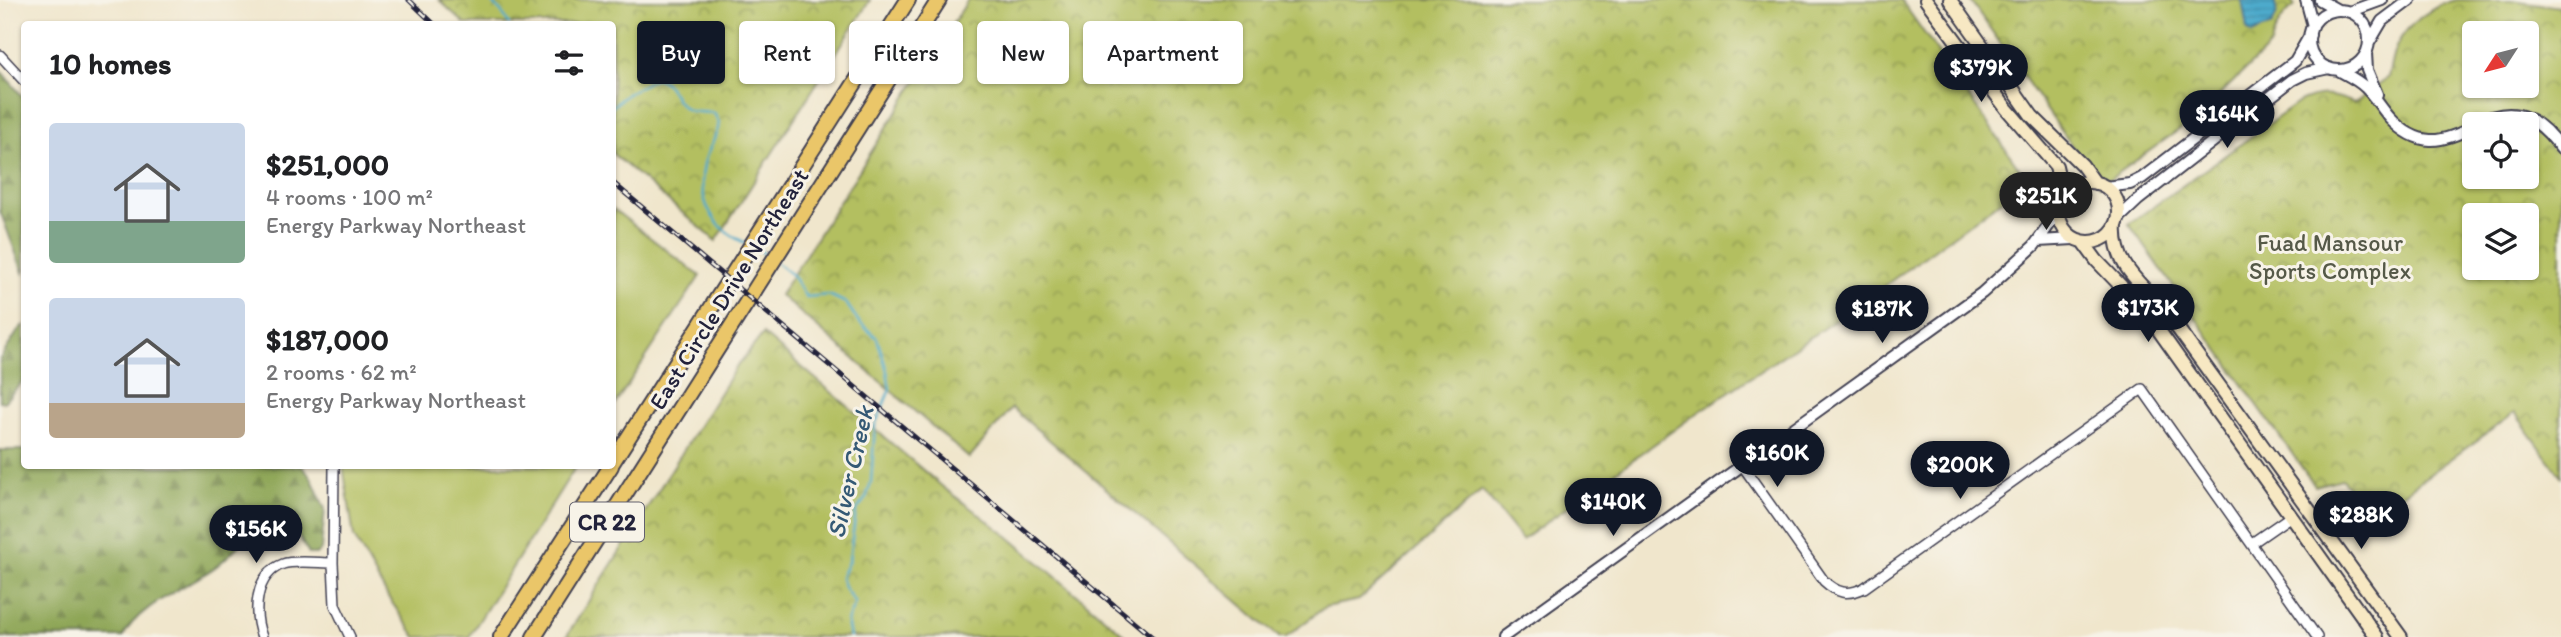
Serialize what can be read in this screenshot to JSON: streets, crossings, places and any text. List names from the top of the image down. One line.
{"streets":{"main road":["East Circle Drive Northeast","CR 22"]},"water":["Silver Creek"],"parks":["Fuad Mansour Sports Complex"],"north":"bottom left","page":{"chip":["Buy","Rent","Filters","New","Apartment"],"heading":"10 homes","price":["$379K","$164K","$251K","$173K","$187K","$160K","$200K","$140K","$288K","$156K"],"list":[{"name":"$251,000","note":"4 rooms · 100 m² · Energy Parkway Northeast"},{"name":"$187,000","note":"2 rooms · 62 m² · Energy Parkway Northeast"}]}}
